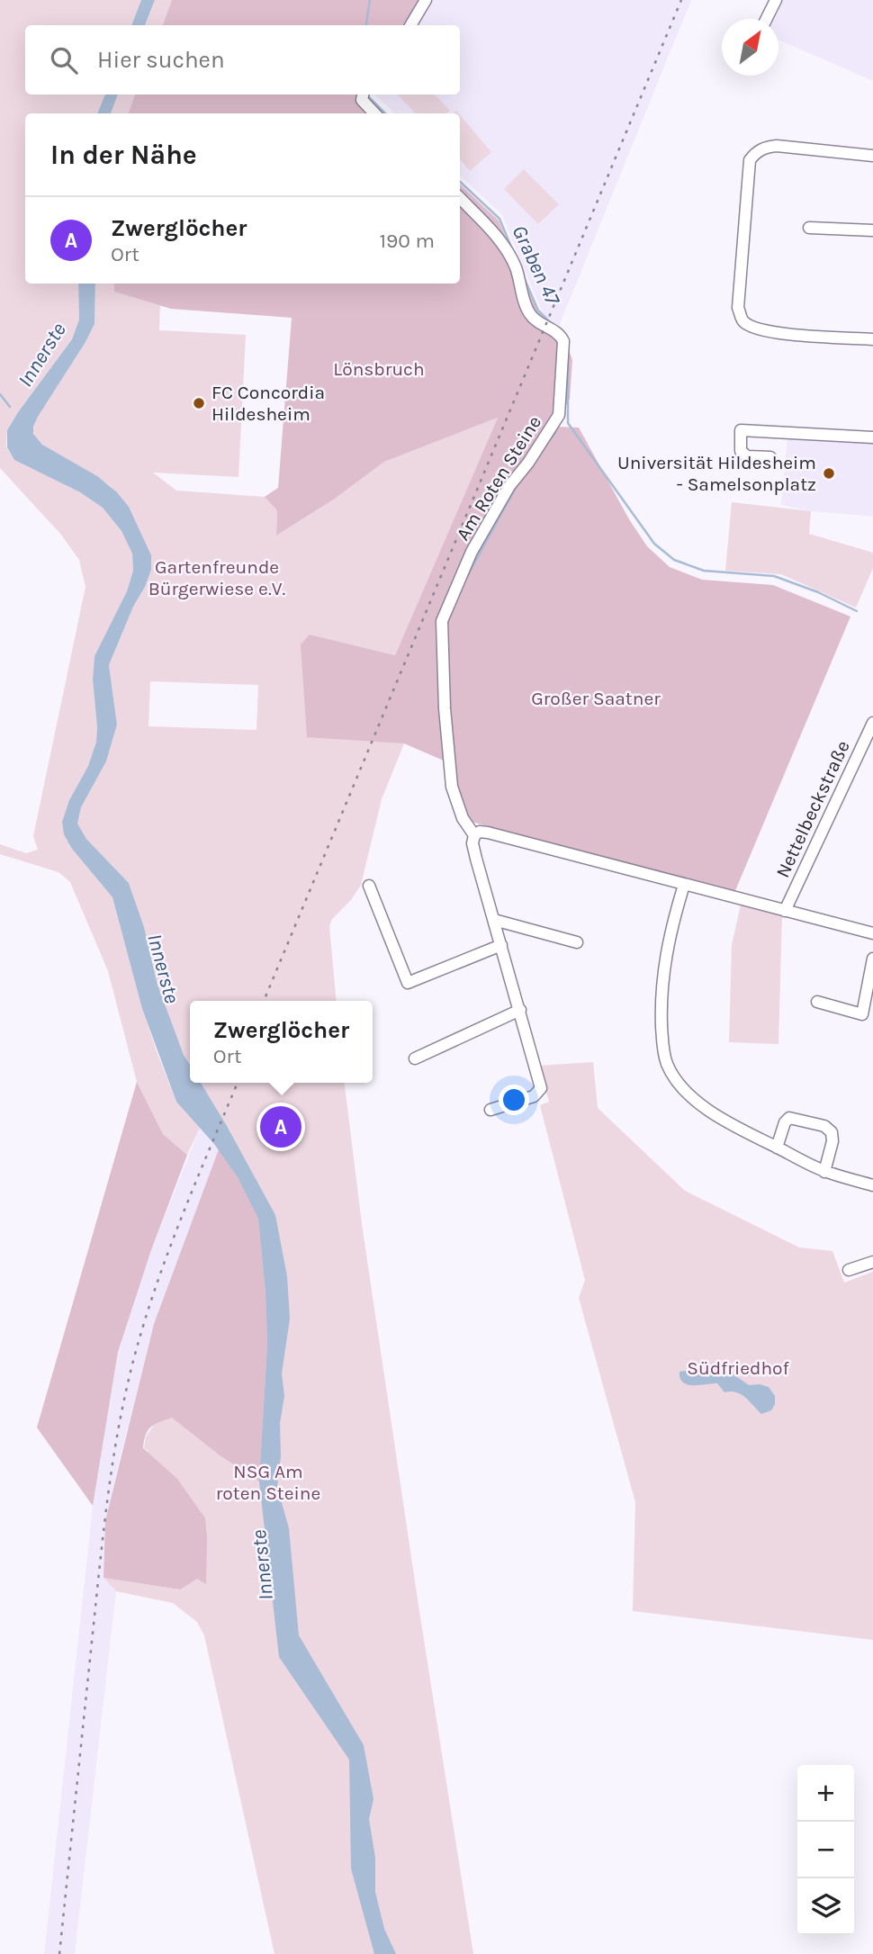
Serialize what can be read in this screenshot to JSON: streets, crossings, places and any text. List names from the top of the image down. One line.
{"streets":{"street":["Am Roten Steine","Nettelbeckstraße"]},"water":["Graben 47","Innerste"],"parks":["Lönsbruch","Gartenfreunde Bürgerwiese e.V.","Großer Saatner","Südfriedhof","NSG Am roten Steine"],"places":["FC Concordia Hildesheim","Universität Hildesheim - Samelsonplatz"],"north":"top right","page":{"search":"Hier suchen","heading":"In der Nähe","list":[{"mark":"A","name":"Zwerglöcher","note":"Ort","value":"190 m"}],"popup":["Zwerglöcher","Ort"],"pins":"A","map_buttons":["+","−"]}}
